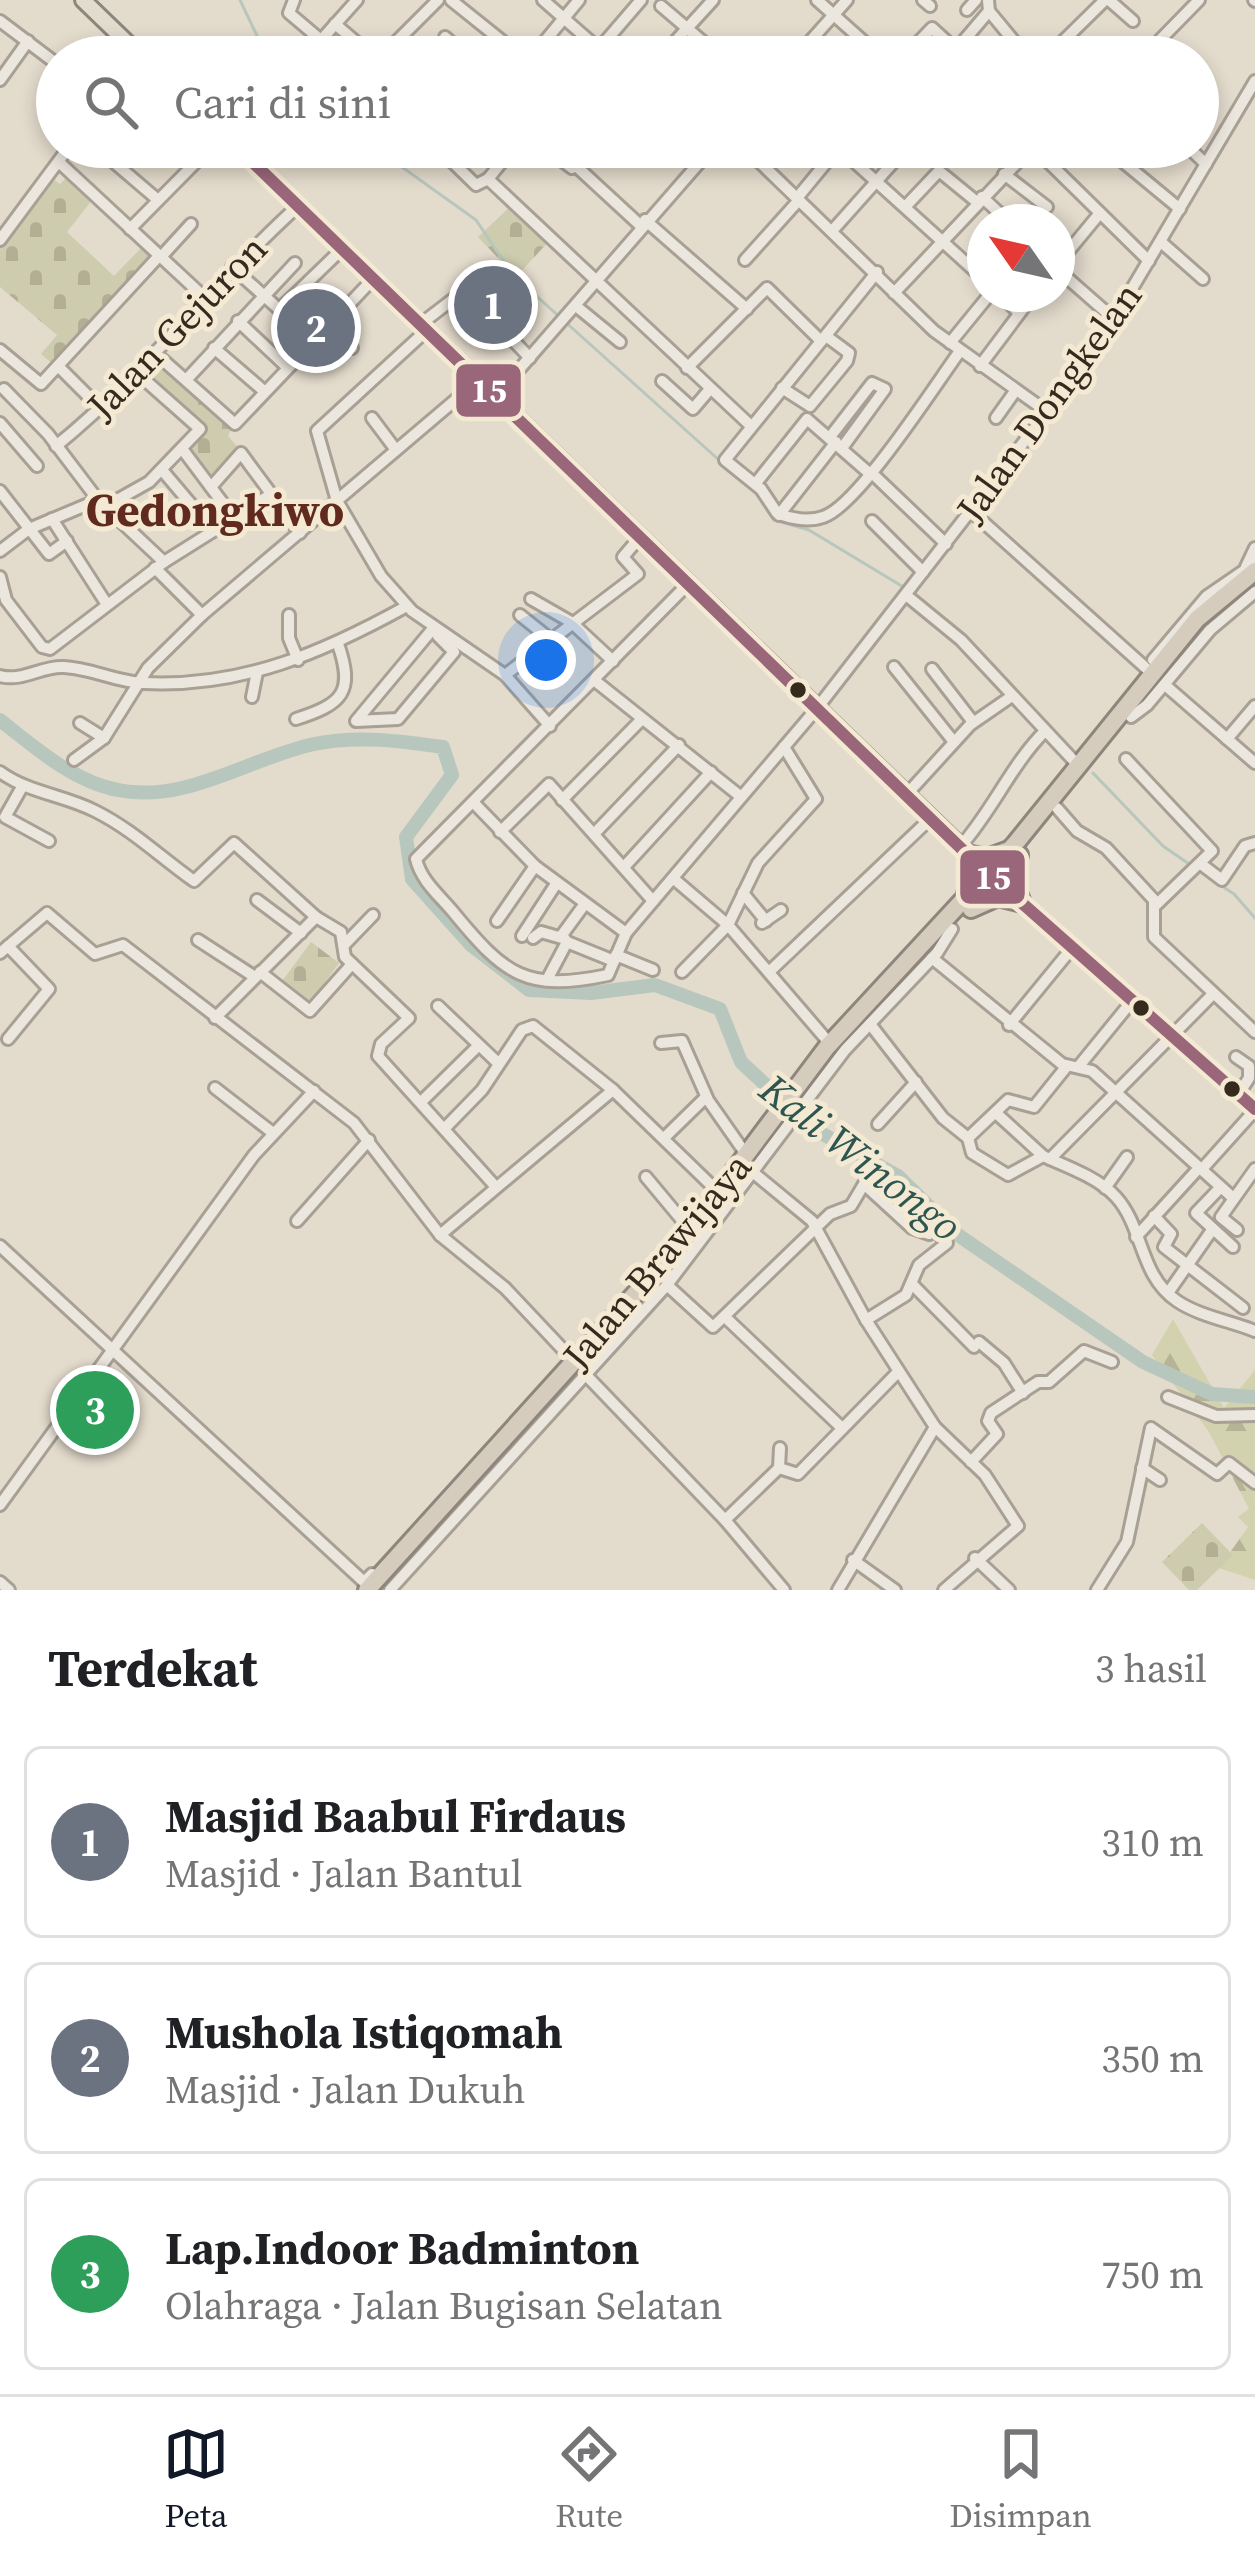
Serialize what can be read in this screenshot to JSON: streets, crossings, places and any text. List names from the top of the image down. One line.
{"streets":{"highway":["Jalan Brawijaya"],"street":["Jalan Gejuron","Jalan Dongkelan"]},"districts":["Gedongkiwo"],"water":["Kali Winongo"],"lines":["transit line 15"],"north":"top left","page":{"search":"Cari di sini","pins":["1","2","3"],"heading":["Terdekat","3 hasil"],"list":[{"mark":"1","name":"Masjid Baabul Firdaus","note":"Masjid · Jalan Bantul","value":"310 m"},{"mark":"2","name":"Mushola Istiqomah","note":"Masjid · Jalan Dukuh","value":"350 m"},{"mark":"3","name":"Lap.Indoor Badminton","note":"Olahraga · Jalan Bugisan Selatan","value":"750 m"}],"nav":["Peta","Rute","Disimpan"]}}
